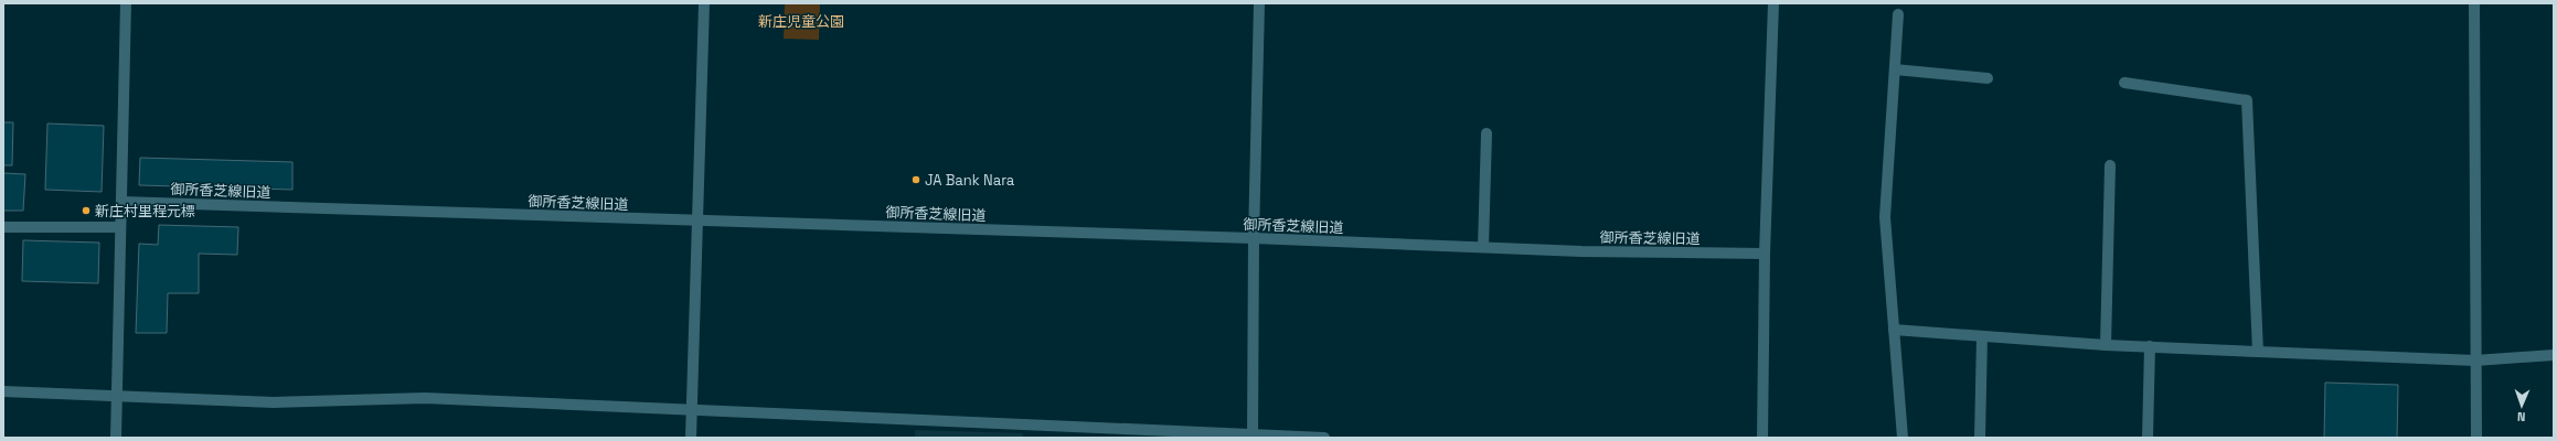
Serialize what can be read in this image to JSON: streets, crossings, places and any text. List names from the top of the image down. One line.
{"streets":{"street":["御所香芝線旧道"]},"parks":["新庄児童公園"],"places":["JA Bank Nara","新庄村里程元標"],"north":"bottom"}
